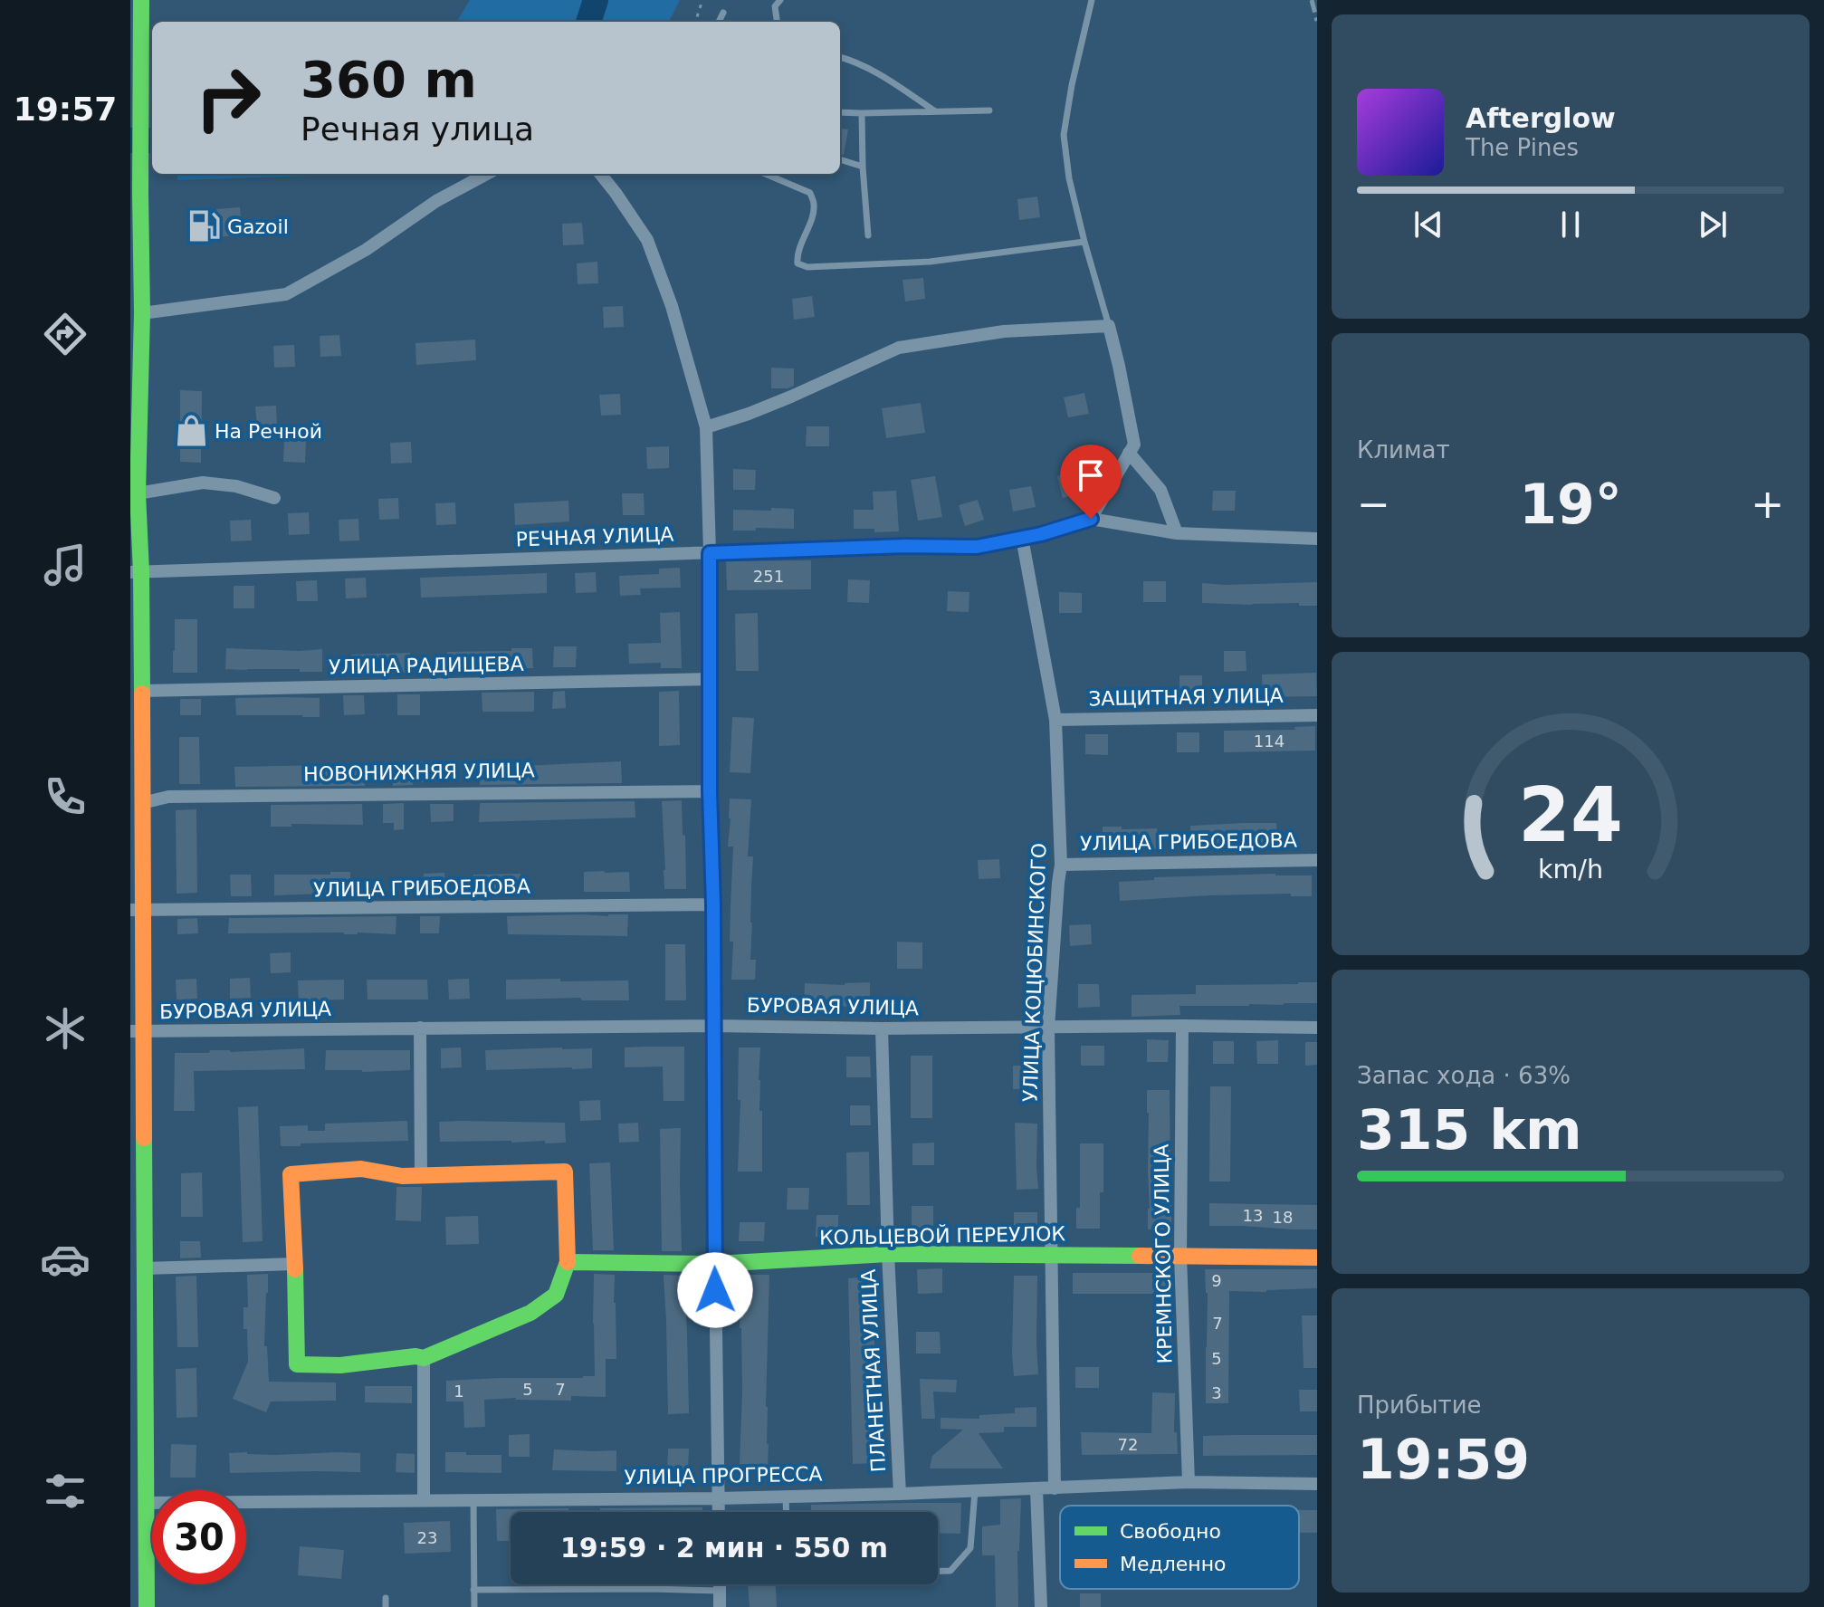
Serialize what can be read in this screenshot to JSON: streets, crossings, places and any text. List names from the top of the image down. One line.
{"streets":{"main road":["КОЛЬЦЕВОЙ ПЕРЕУЛОК"],"street":["РЕЧНАЯ УЛИЦА","УЛИЦА РАДИЩЕВА","ЗАЩИТНАЯ УЛИЦА","НОВОНИЖНЯЯ УЛИЦА","УЛИЦА ГРИБОЕДОВА","УЛИЦА КОЦЮБИНСКОГО","БУРОВАЯ УЛИЦА","КРЕМНСКОГО УЛИЦА","ПЛАНЕТНАЯ УЛИЦА","УЛИЦА ПРОГРЕССА"]},"crossings":[["РЕЧНАЯ УЛИЦА","УЛИЦА КОЦЮБИНСКОГО"],["ЗАЩИТНАЯ УЛИЦА","УЛИЦА КОЦЮБИНСКОГО"],["УЛИЦА ГРИБОЕДОВА","УЛИЦА КОЦЮБИНСКОГО"],["УЛИЦА КОЦЮБИНСКОГО","БУРОВАЯ УЛИЦА"],["УЛИЦА КОЦЮБИНСКОГО","КОЛЬЦЕВОЙ ПЕРЕУЛОК"],["УЛИЦА КОЦЮБИНСКОГО","УЛИЦА ПРОГРЕССА"],["БУРОВАЯ УЛИЦА","КРЕМНСКОГО УЛИЦА"],["БУРОВАЯ УЛИЦА","ПЛАНЕТНАЯ УЛИЦА"],["КОЛЬЦЕВОЙ ПЕРЕУЛОК","КРЕМНСКОГО УЛИЦА"],["КОЛЬЦЕВОЙ ПЕРЕУЛОК","ПЛАНЕТНАЯ УЛИЦА"],["КРЕМНСКОГО УЛИЦА","УЛИЦА ПРОГРЕССА"],["ПЛАНЕТНАЯ УЛИЦА","УЛИЦА ПРОГРЕССА"]],"places":{"fuel station":["Gazoil"],"shop":["На Речной"]},"house_numbers":["251","114","13","18","9","7","5","5","7","1","3","72","23"],"legend":["Свободно","Медленно"],"page":{"tabs":"19:57","turn":["360 m","Речная улица"],"song":["Afterglow","The Pines"],"tile":["Климат",["Запас хода · 63%","315 km"],["Прибытие","19:59"]],"heat":["−","19°","+"],"limit":"30","trip":"19:59 · 2 мин · 550 m","gauge":["24","km/h"]}}
